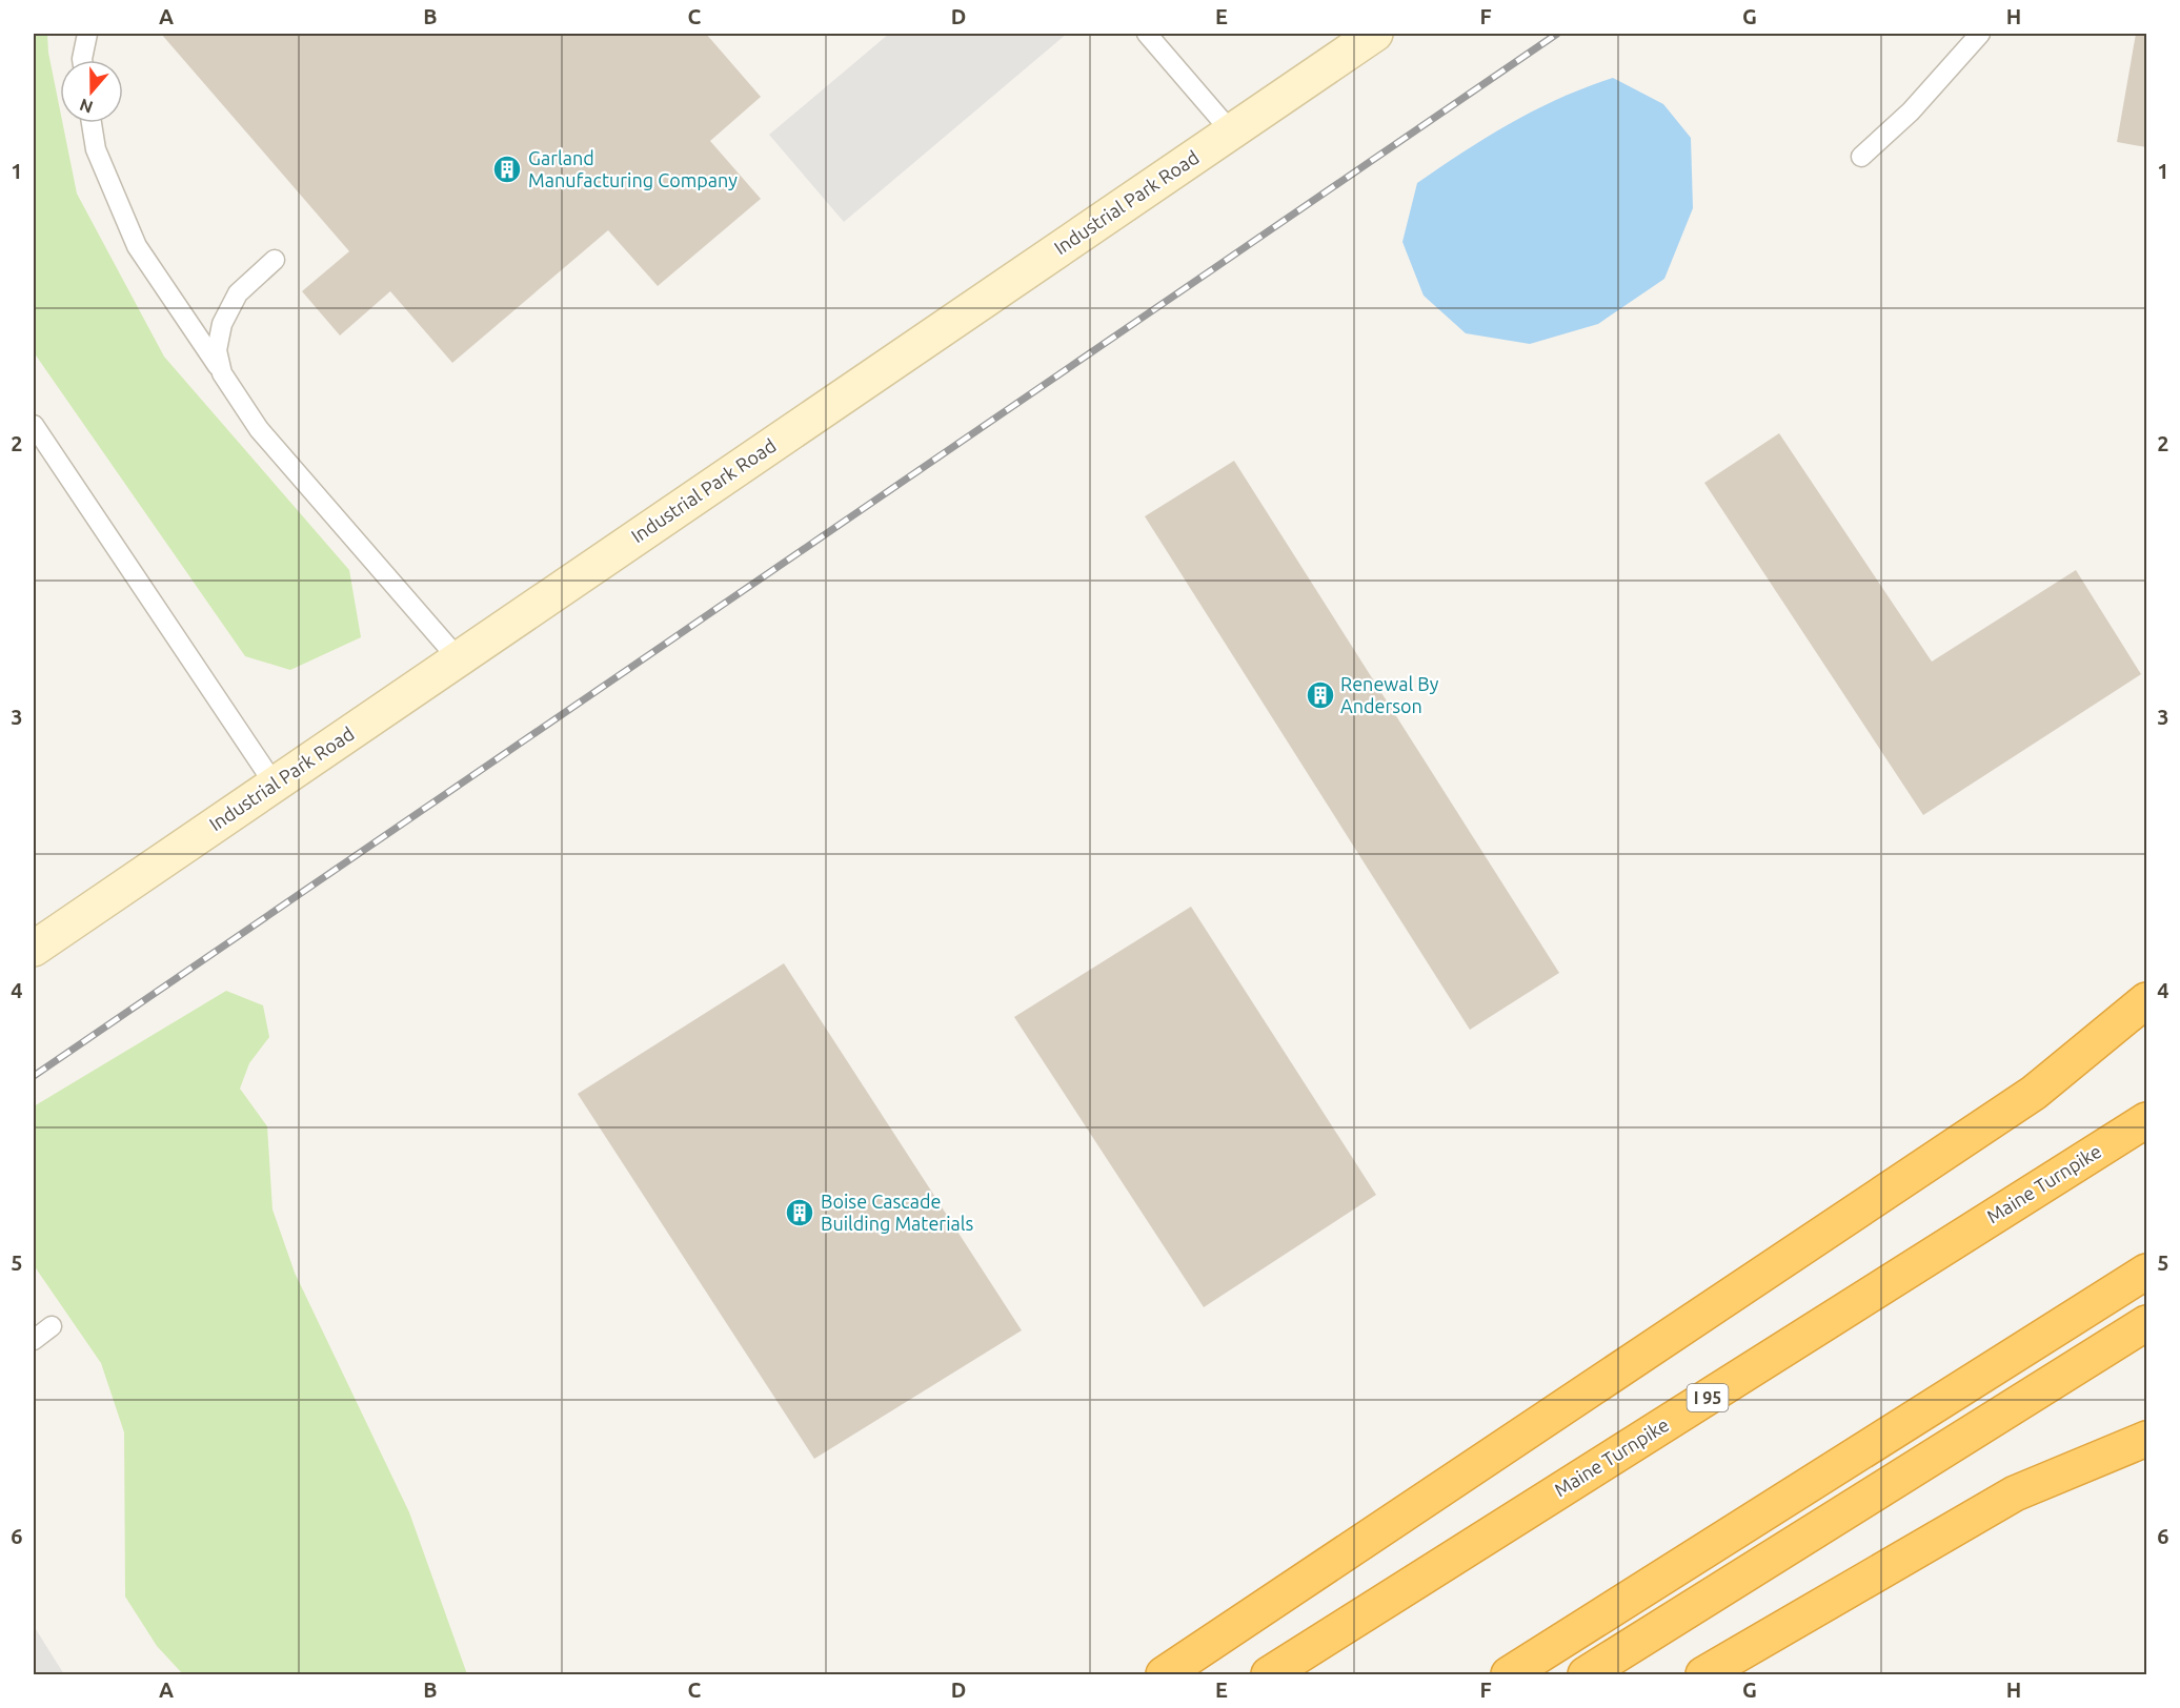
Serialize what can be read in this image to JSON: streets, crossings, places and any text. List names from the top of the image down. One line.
{"streets":{"highway":["Maine Turnpike","I 95"],"street":["Industrial Park Road"]},"places":{"building":["Garland Manufacturing Company","Renewal By Anderson","Boise Cascade Building Materials"]},"north":"bottom","grid":{"columns":["A","B","C","D","E","F","G","H"],"rows":["1","2","3","4","5","6"]}}
